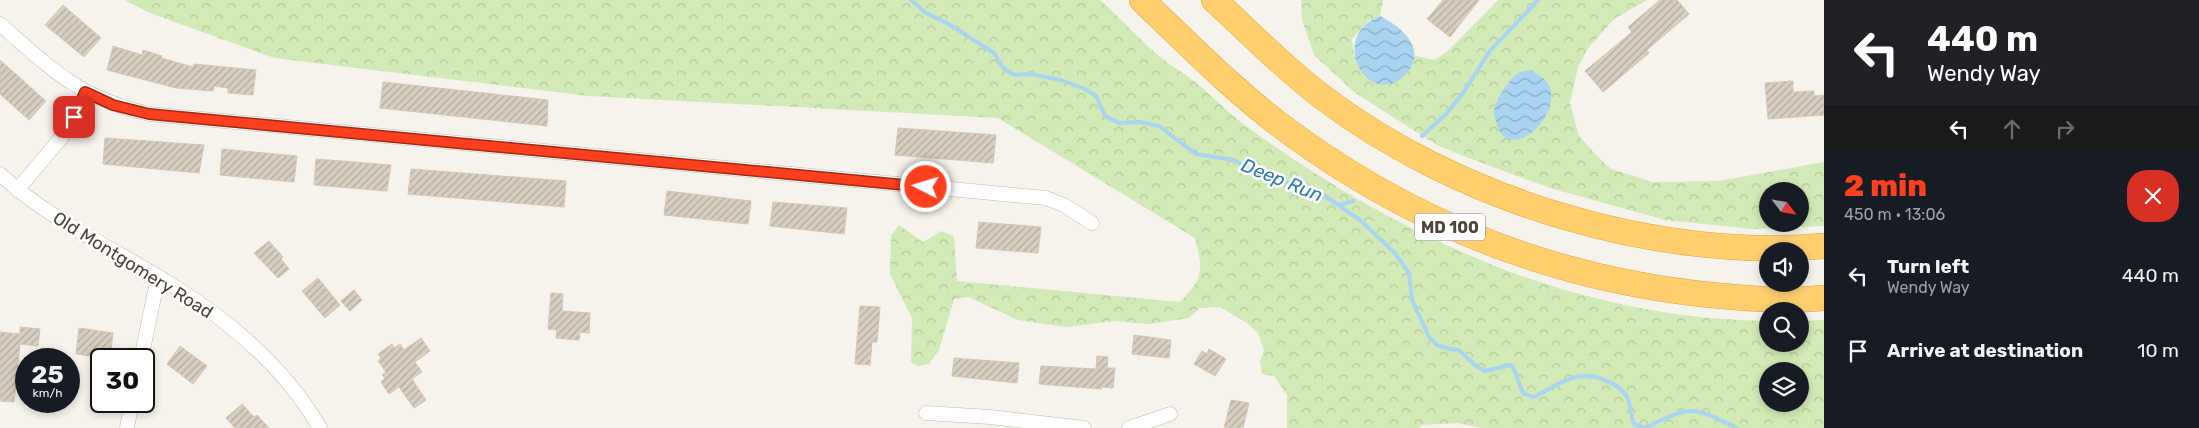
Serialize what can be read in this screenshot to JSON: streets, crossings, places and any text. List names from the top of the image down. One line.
{"streets":{"highway":["MD 100"],"street":["Old Montgomery Road"]},"water":["Deep Run"],"north":"bottom right","page":{"turn":["440 m","Wendy Way"],"heading":["2 min","450 m · 13:06"],"list":[{"name":"Turn left","note":"Wendy Way","value":"440 m"},{"name":"Arrive at destination","value":"10 m"}],"speed":"25 km/h","limit":"30"}}
